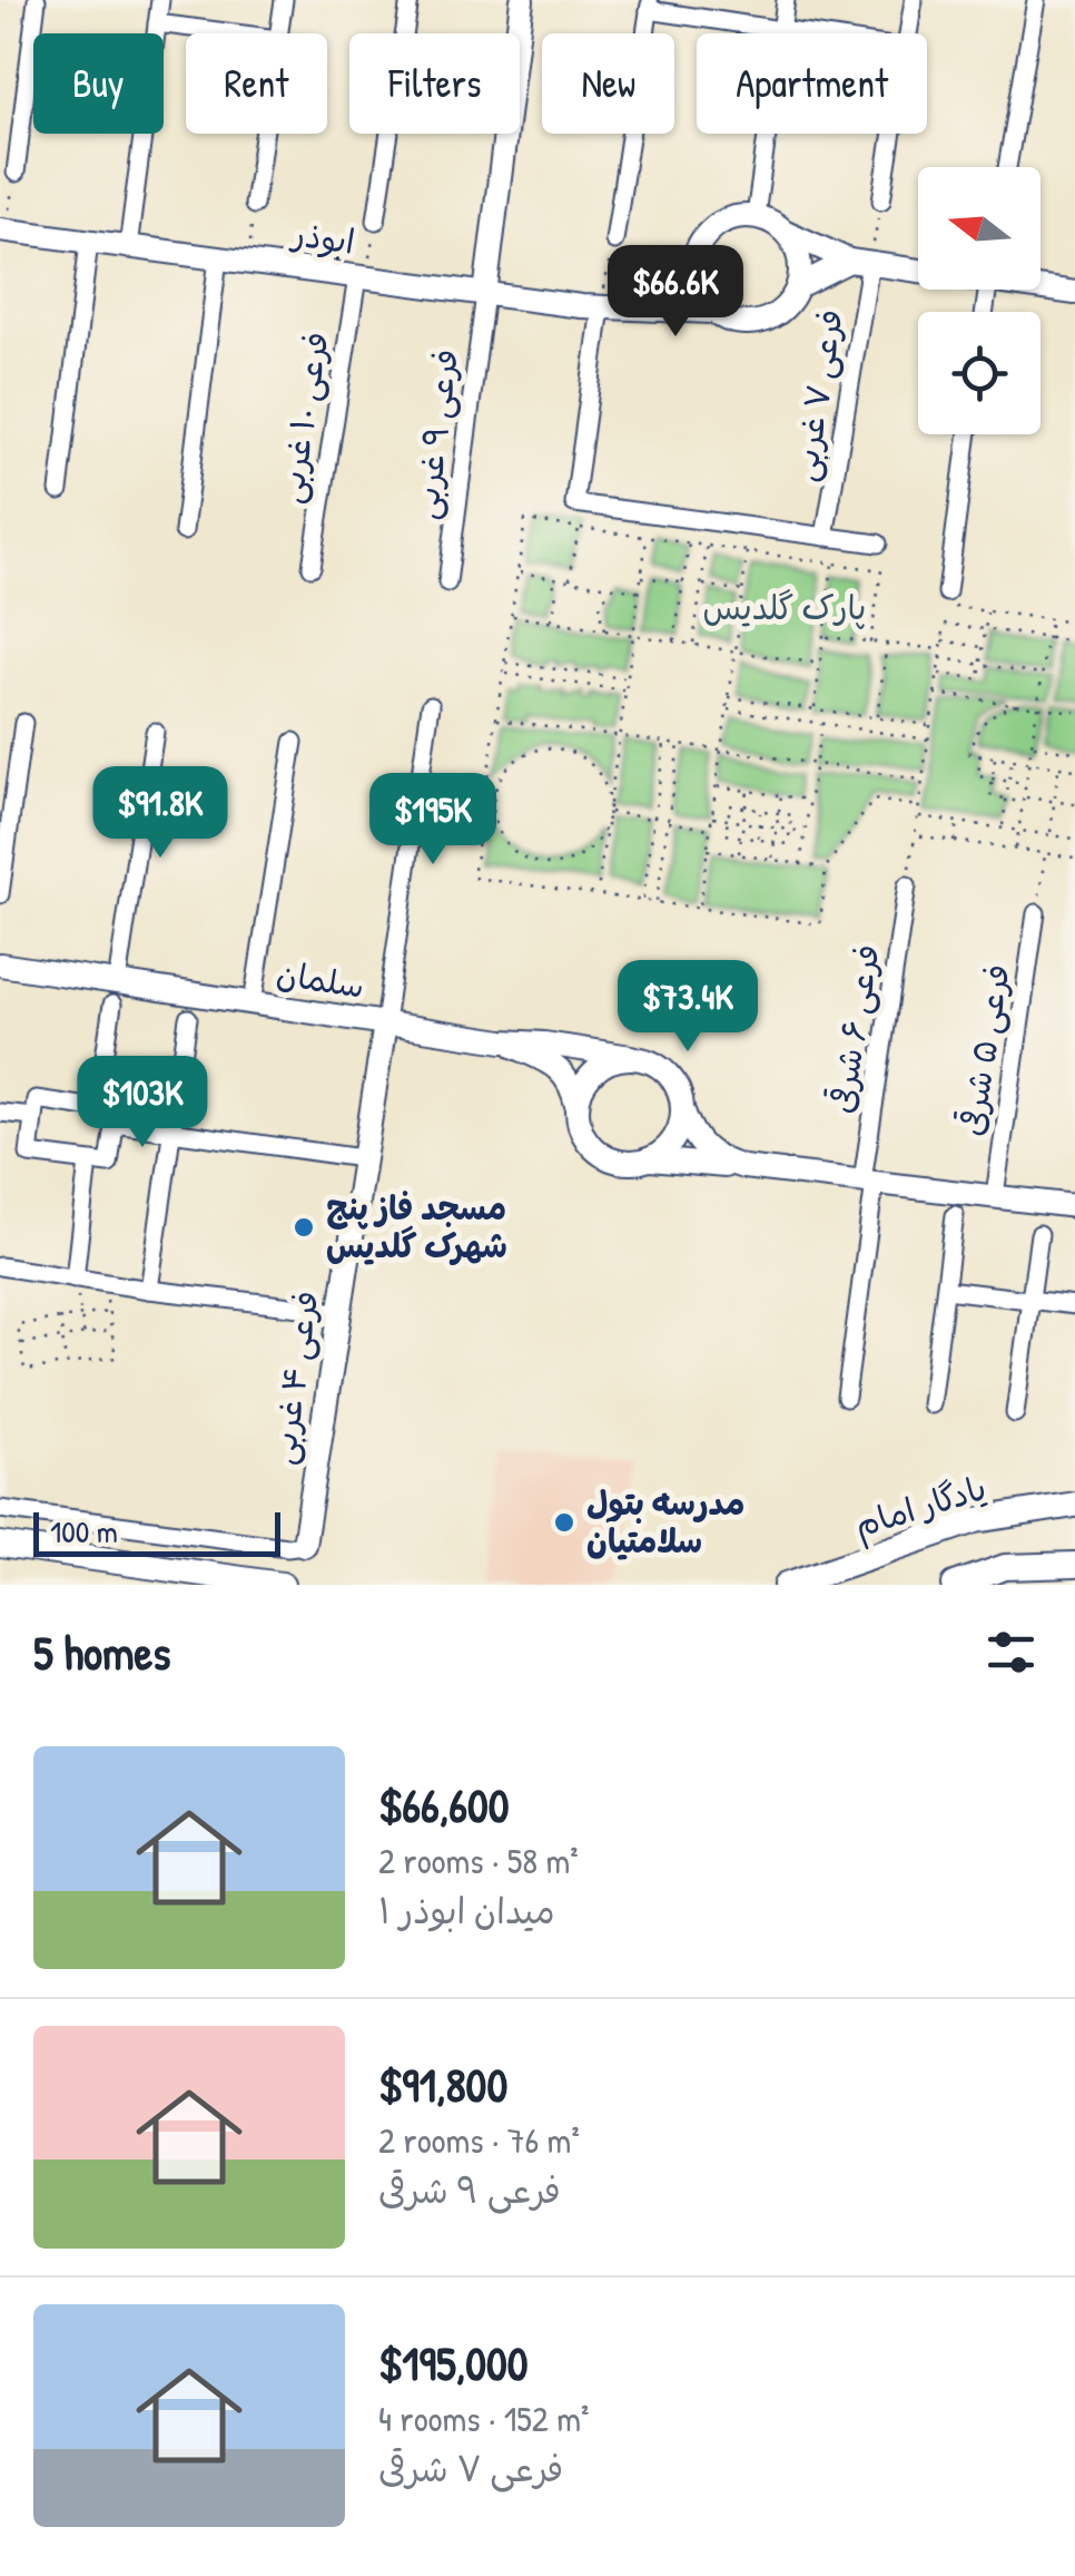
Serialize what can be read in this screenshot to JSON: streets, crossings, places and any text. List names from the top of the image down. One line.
{"streets":{"main road":["یادگار امام"],"street":["ابوذر","فرعی ۷ غربی","فرعی ۱۰ غربی","فرعی ۹ غربی","سلمان","فرعی ۶ شرقی","فرعی ۵ شرقی","فرعی ۴ غربی"]},"crossings":[["ابوذر","فرعی ۱۰ غربی"],["ابوذر","فرعی ۹ غربی"],["سلمان","فرعی ۴ غربی"]],"parks":["پارک گلدیس"],"places":["مسجد فاز پنج شهرک گلدیس","مدرسه بتول سلامتیان"],"scale_bar":"100 m","north":"left","page":{"chip":["Buy","Rent","Filters","New","Apartment"],"price":["$66.6K","$91.8K","$195K","$73.4K","$103K"],"scale":"100 m","heading":"5 homes","list":[{"name":"$66,600","note":"2 rooms · 58 m² · میدان ابوذر ۱"},{"name":"$91,800","note":"2 rooms · 76 m² · فرعی ۹ شرقی"},{"name":"$195,000","note":"4 rooms · 152 m² · فرعی ۷ شرقی"}]}}
